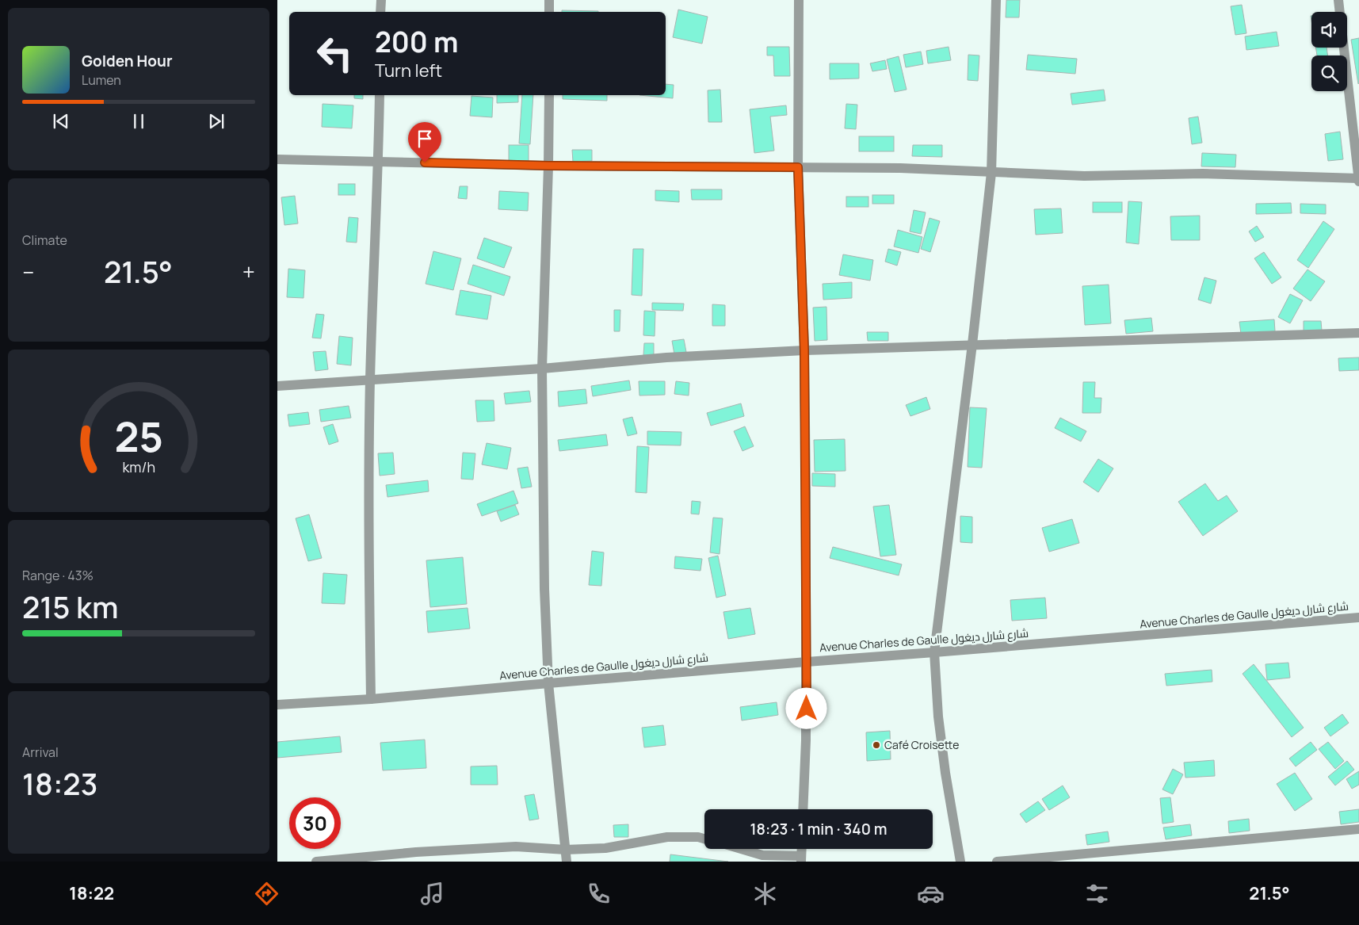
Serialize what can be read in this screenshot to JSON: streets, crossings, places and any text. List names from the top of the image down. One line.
{"streets":{"street":["Avenue Charles de Gaulle شارع شارل ديغول"]},"places":["Café Croisette"],"page":{"turn":["200 m","Turn left"],"song":["Golden Hour","Lumen"],"tile":["Climate",["Range · 43%","215 km"],["Arrival","18:23"]],"heat":["−","21.5°","+"],"limit":"30","trip":"18:23 · 1 min · 340 m","tabs":["18:22","21.5°"],"gauge":["25","km/h"]}}
